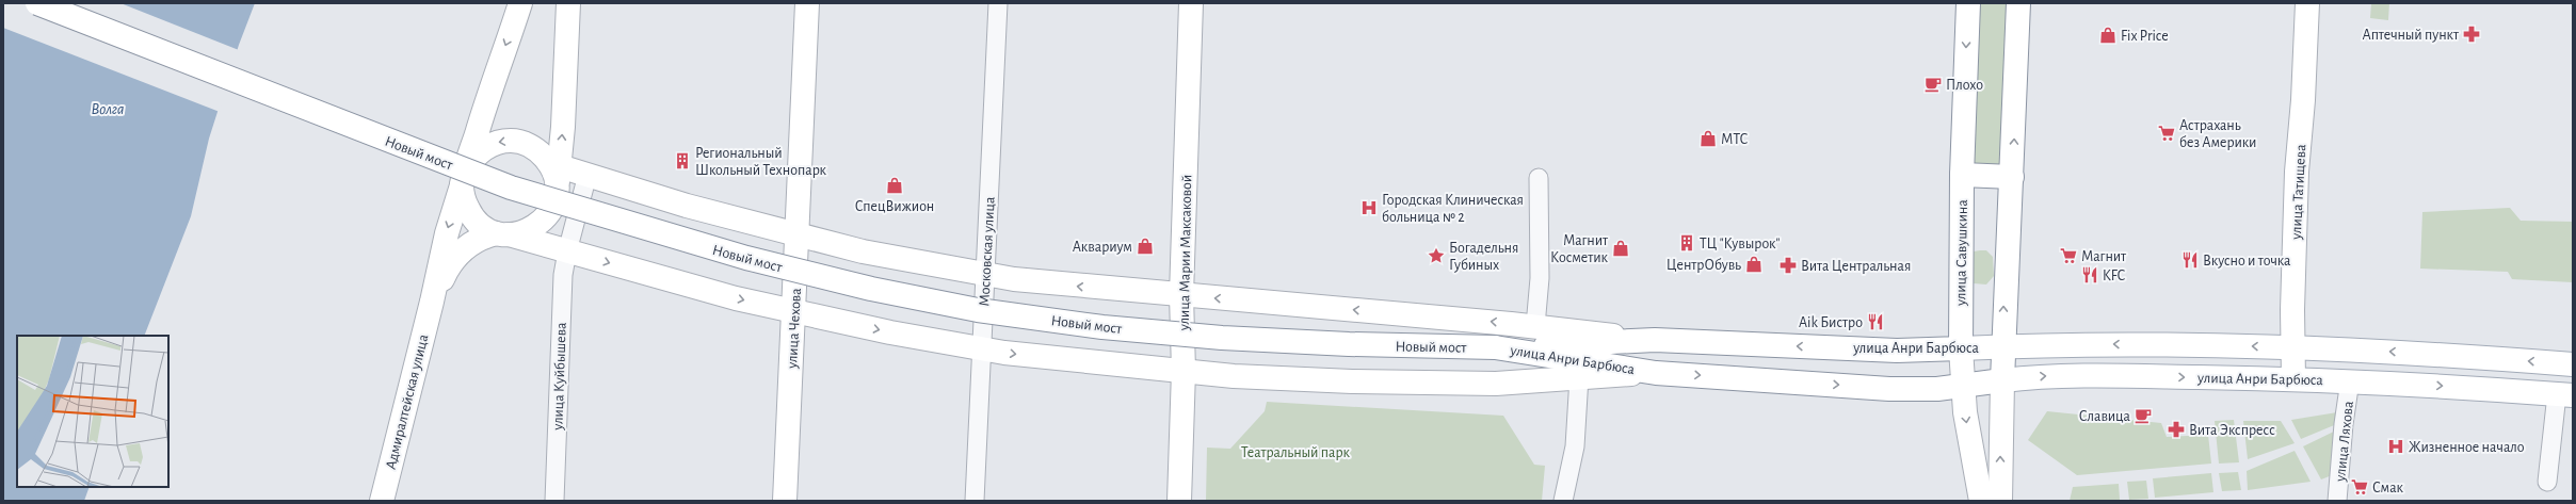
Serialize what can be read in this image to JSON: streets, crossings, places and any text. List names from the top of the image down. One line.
{"streets":{"main road":["Новый мост","улица Татищева","улица Марии Максаковой","улица Савушкина","улица Чехова","улица Анри Барбюса","Адмиралтейская улица"],"street":["Московская улица","улица Куйбышева","улица Ляхова"]},"crossings":[["Новый мост","улица Анри Барбюса"],["улица Татищева","улица Анри Барбюса"],["улица Савушкина","улица Анри Барбюса"],["улица Анри Барбюса","улица Ляхова"]],"water":["Волга"],"parks":["Театральный парк"],"places":{"pharmacy":["Аптечный пункт","Вита Центральная","Вита Экспресс"],"shop":["Fix Price","МТС","СпецВижион","Аквариум","Магнит Косметик","ЦентрОбувь"],"cafe":["Плохо","Славица"],"supermarket":["Астрахань без Америки","Магнит","Смак"],"building":["Региональный Школьный Технопарк","ТЦ \"Кувырок\""],"hospital":["Городская Клиническая больница № 2","Жизненное начало"],"place":["Богадельня Губиных"],"restaurant":["Вкусно и точка","KFC","Aik Бистро"]}}
